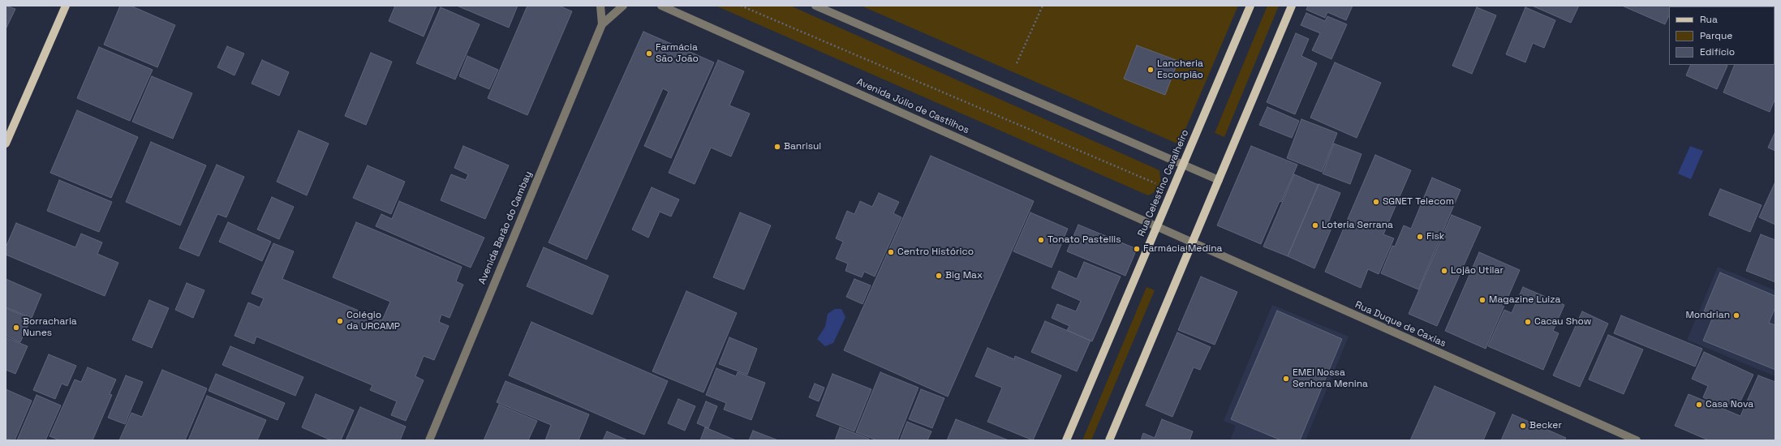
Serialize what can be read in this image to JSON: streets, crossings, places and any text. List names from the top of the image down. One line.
{"streets":{"main road":["Rua Celestino Cavalheiro"],"street":["Avenida Júlio de Castilhos","Avenida Barão do Cambay","Rua Duque de Caxias"]},"crossings":[["Avenida Júlio de Castilhos","Rua Celestino Cavalheiro"],["Avenida Júlio de Castilhos","Rua Duque de Caxias"],["Rua Celestino Cavalheiro","Rua Duque de Caxias"]],"places":["Farmácia São João","Lancheria Escorpião","Banrisul","SGNET Telecom","Loteria Serrana","Fisk","Tonato Pastellis","Farmácia Medina","Centro Histórico","Lojão Utilar","Big Max","Magazine Luiza","Mondrian","Colégio da URCAMP","Cacau Show","Borracharia Nunes","EMEI Nossa Senhora Menina","Casa Nova","Becker"],"legend":["Rua","Parque","Edifício"]}
